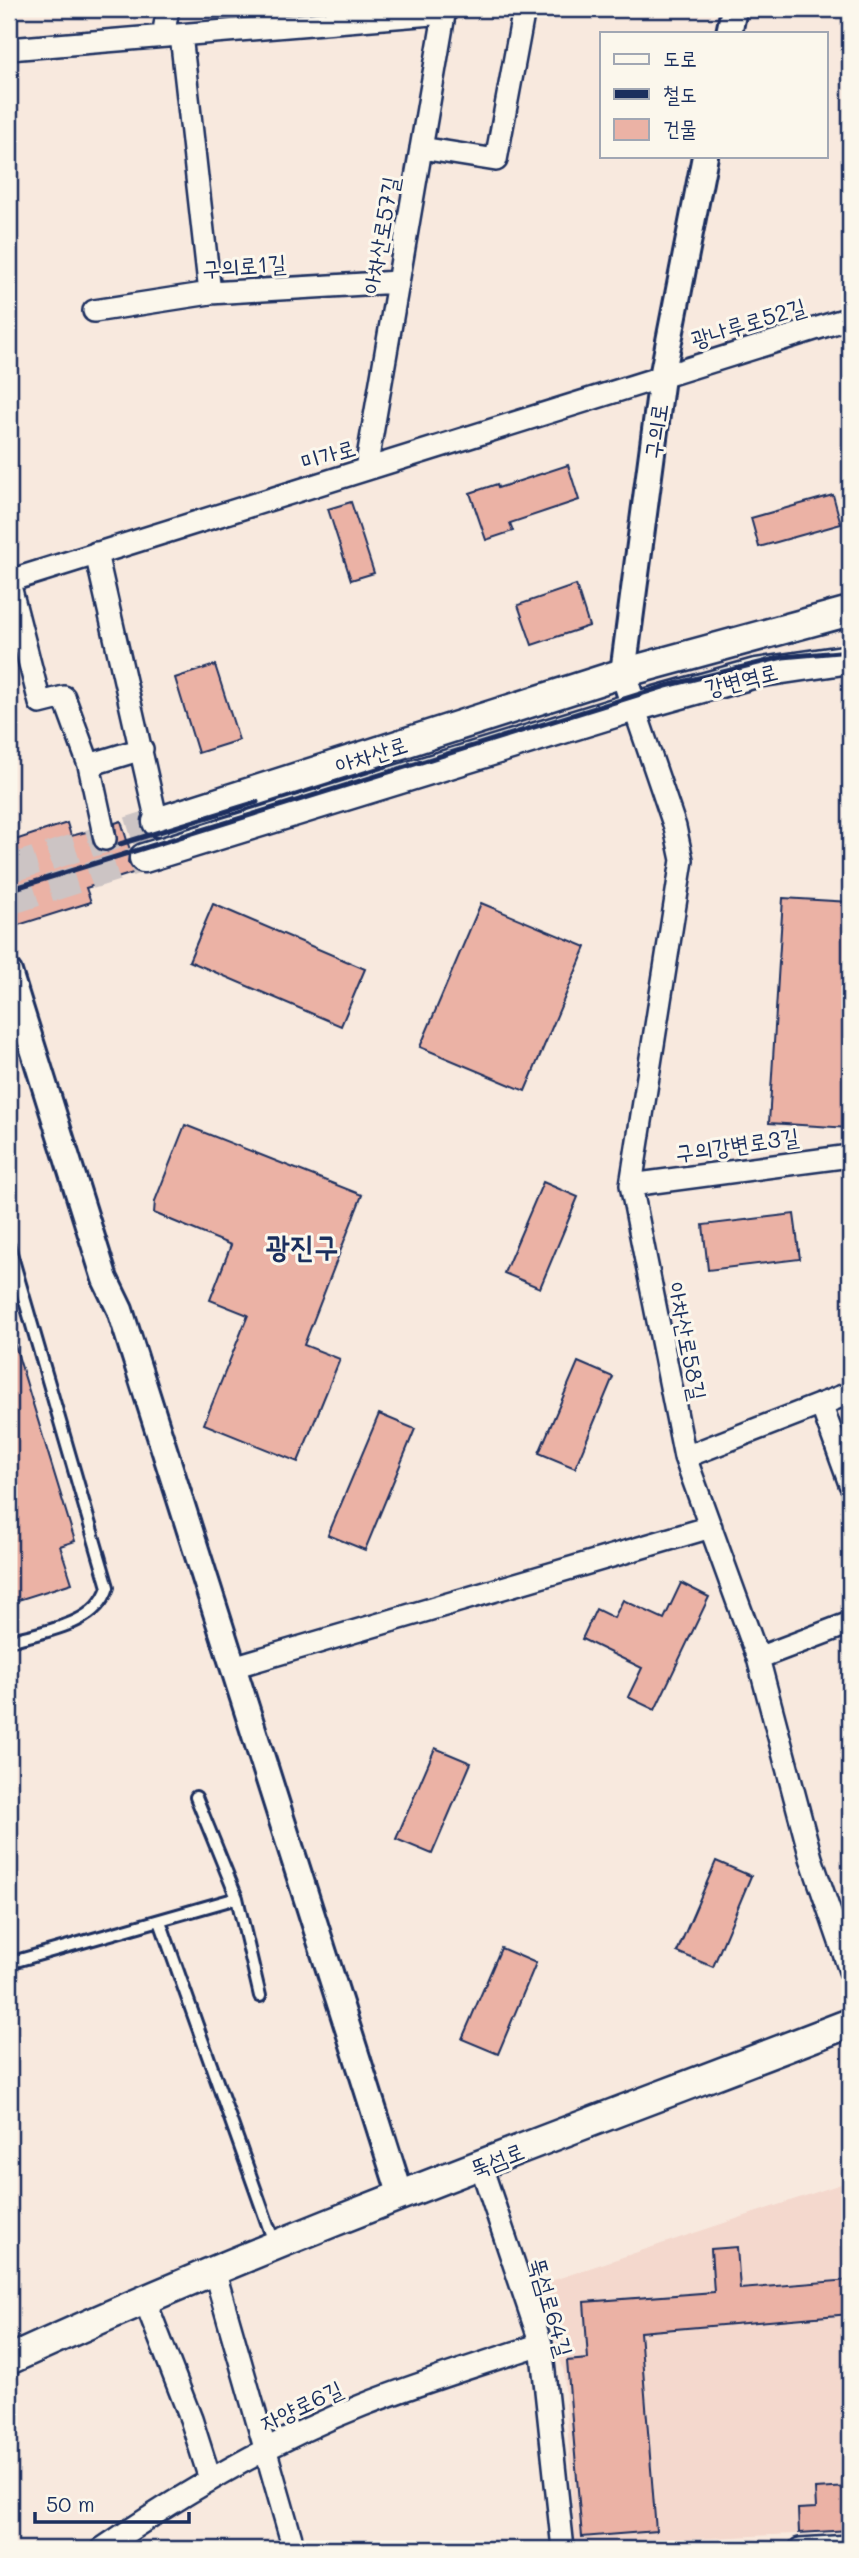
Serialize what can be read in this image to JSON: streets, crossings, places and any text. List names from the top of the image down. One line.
{"streets":{"main road":["강변역로","아차산로","뚝섬로"],"street":["아차산로57길","구의로1길","광나루로52길","구의로","미가로","구의강변로3길","아차산로58길","뚝섬로64길","자양로6길"]},"crossings":[["아차산로57길","구의로1길"],["아차산로57길","미가로"],["광나루로52길","구의로"],["광나루로52길","미가로"],["구의로","미가로"],["구의로","강변역로"],["구의로","아차산로"],["구의로","아차산로58길"],["미가로","아차산로"],["강변역로","아차산로"],["강변역로","아차산로58길"],["아차산로","아차산로58길"],["구의강변로3길","아차산로58길"],["뚝섬로","뚝섬로64길"],["뚝섬로64길","자양로6길"]],"districts":["광진구"],"legend":["도로","철도","건물"],"scale_bar":"50 m"}
